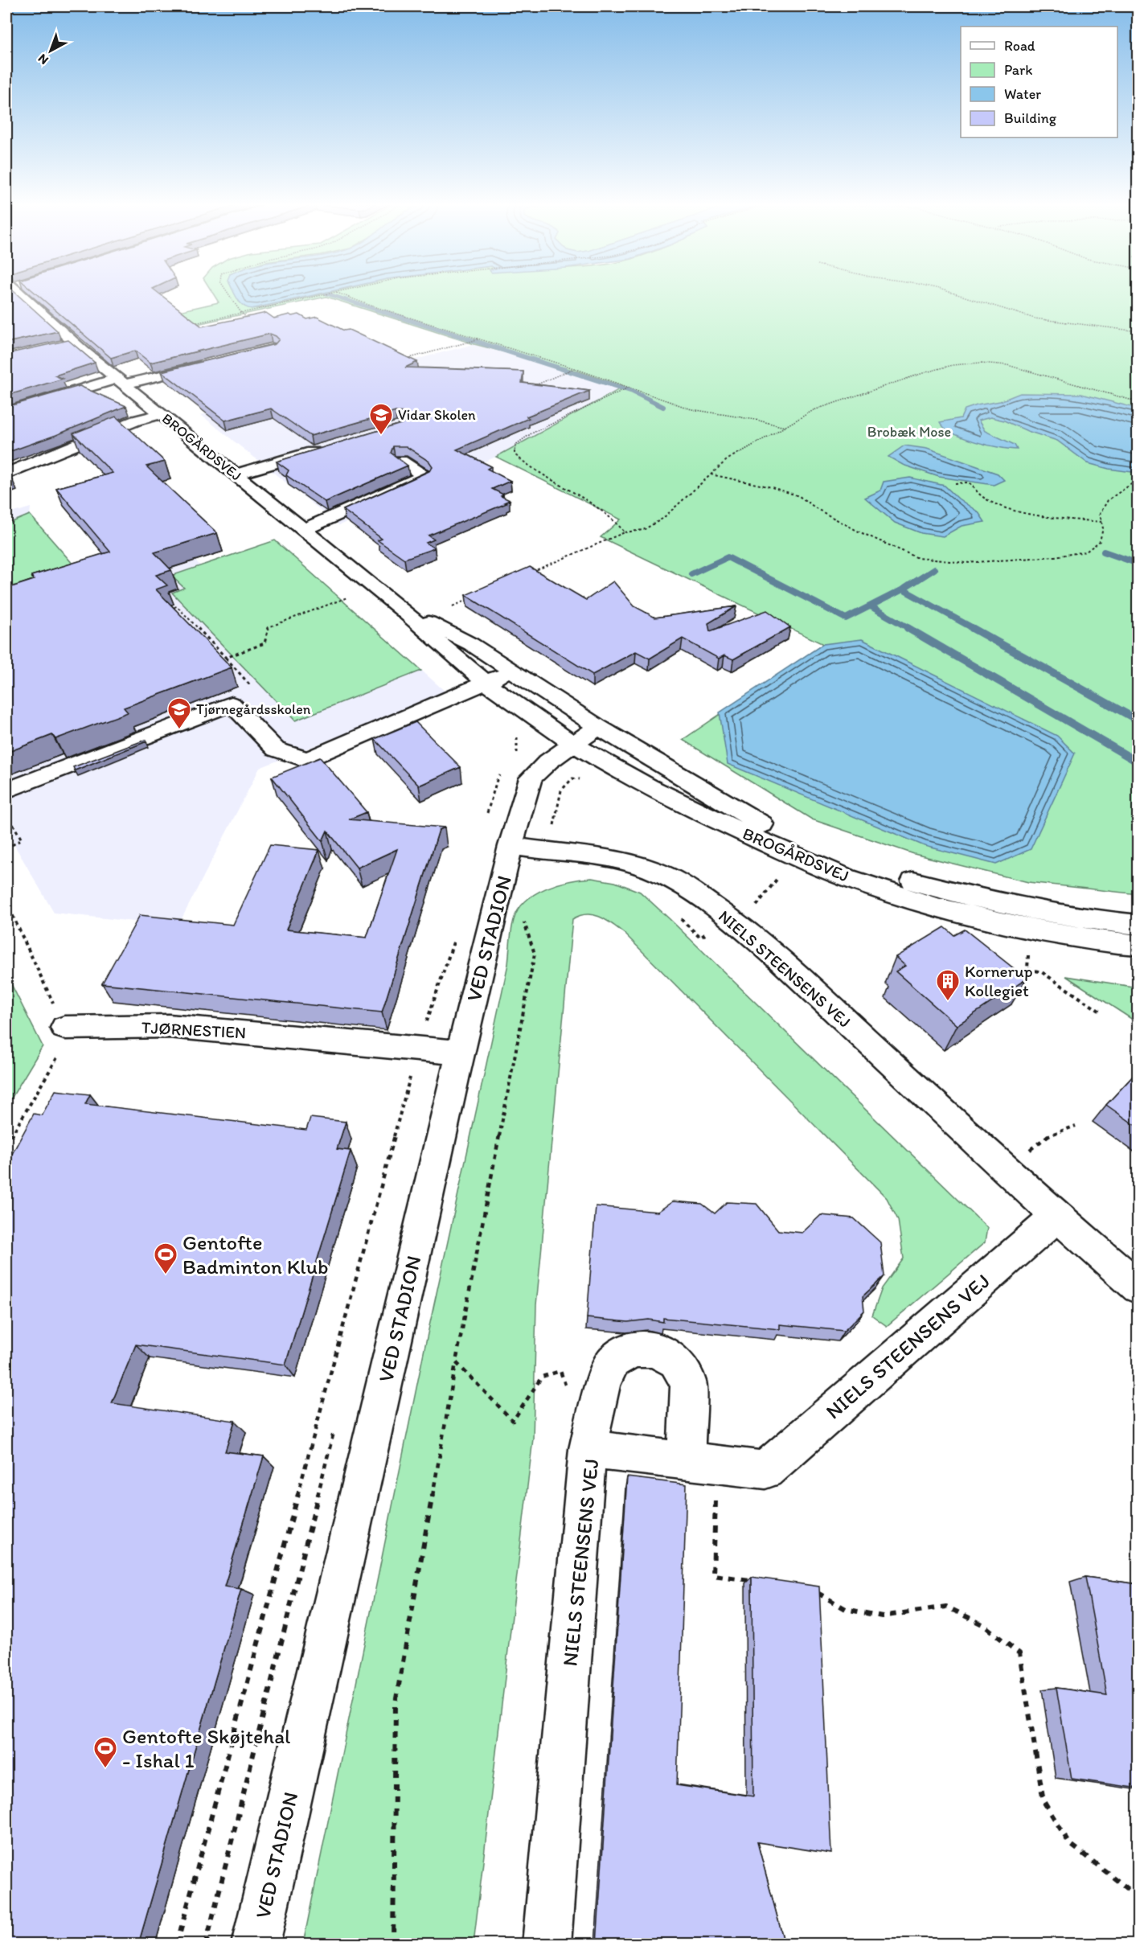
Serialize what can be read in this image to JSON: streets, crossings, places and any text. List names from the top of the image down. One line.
{"streets":{"street":["BROGÅRDSVEJ","VED STADION","NIELS STEENSENS VEJ","TJØRNESTIEN"]},"crossings":[["BROGÅRDSVEJ","VED STADION"],["VED STADION","NIELS STEENSENS VEJ"],["VED STADION","TJØRNESTIEN"]],"parks":["Brobæk Mose"],"places":{"school or university":["Vidar Skolen","Tjørnegårdsskolen"],"building":["Kornerup Kollegiet"],"sports":["Gentofte Badminton Klub","Gentofte Skøjtehal - Ishal 1"]},"legend":["Road","Park","Water","Building"],"north":"bottom left"}
